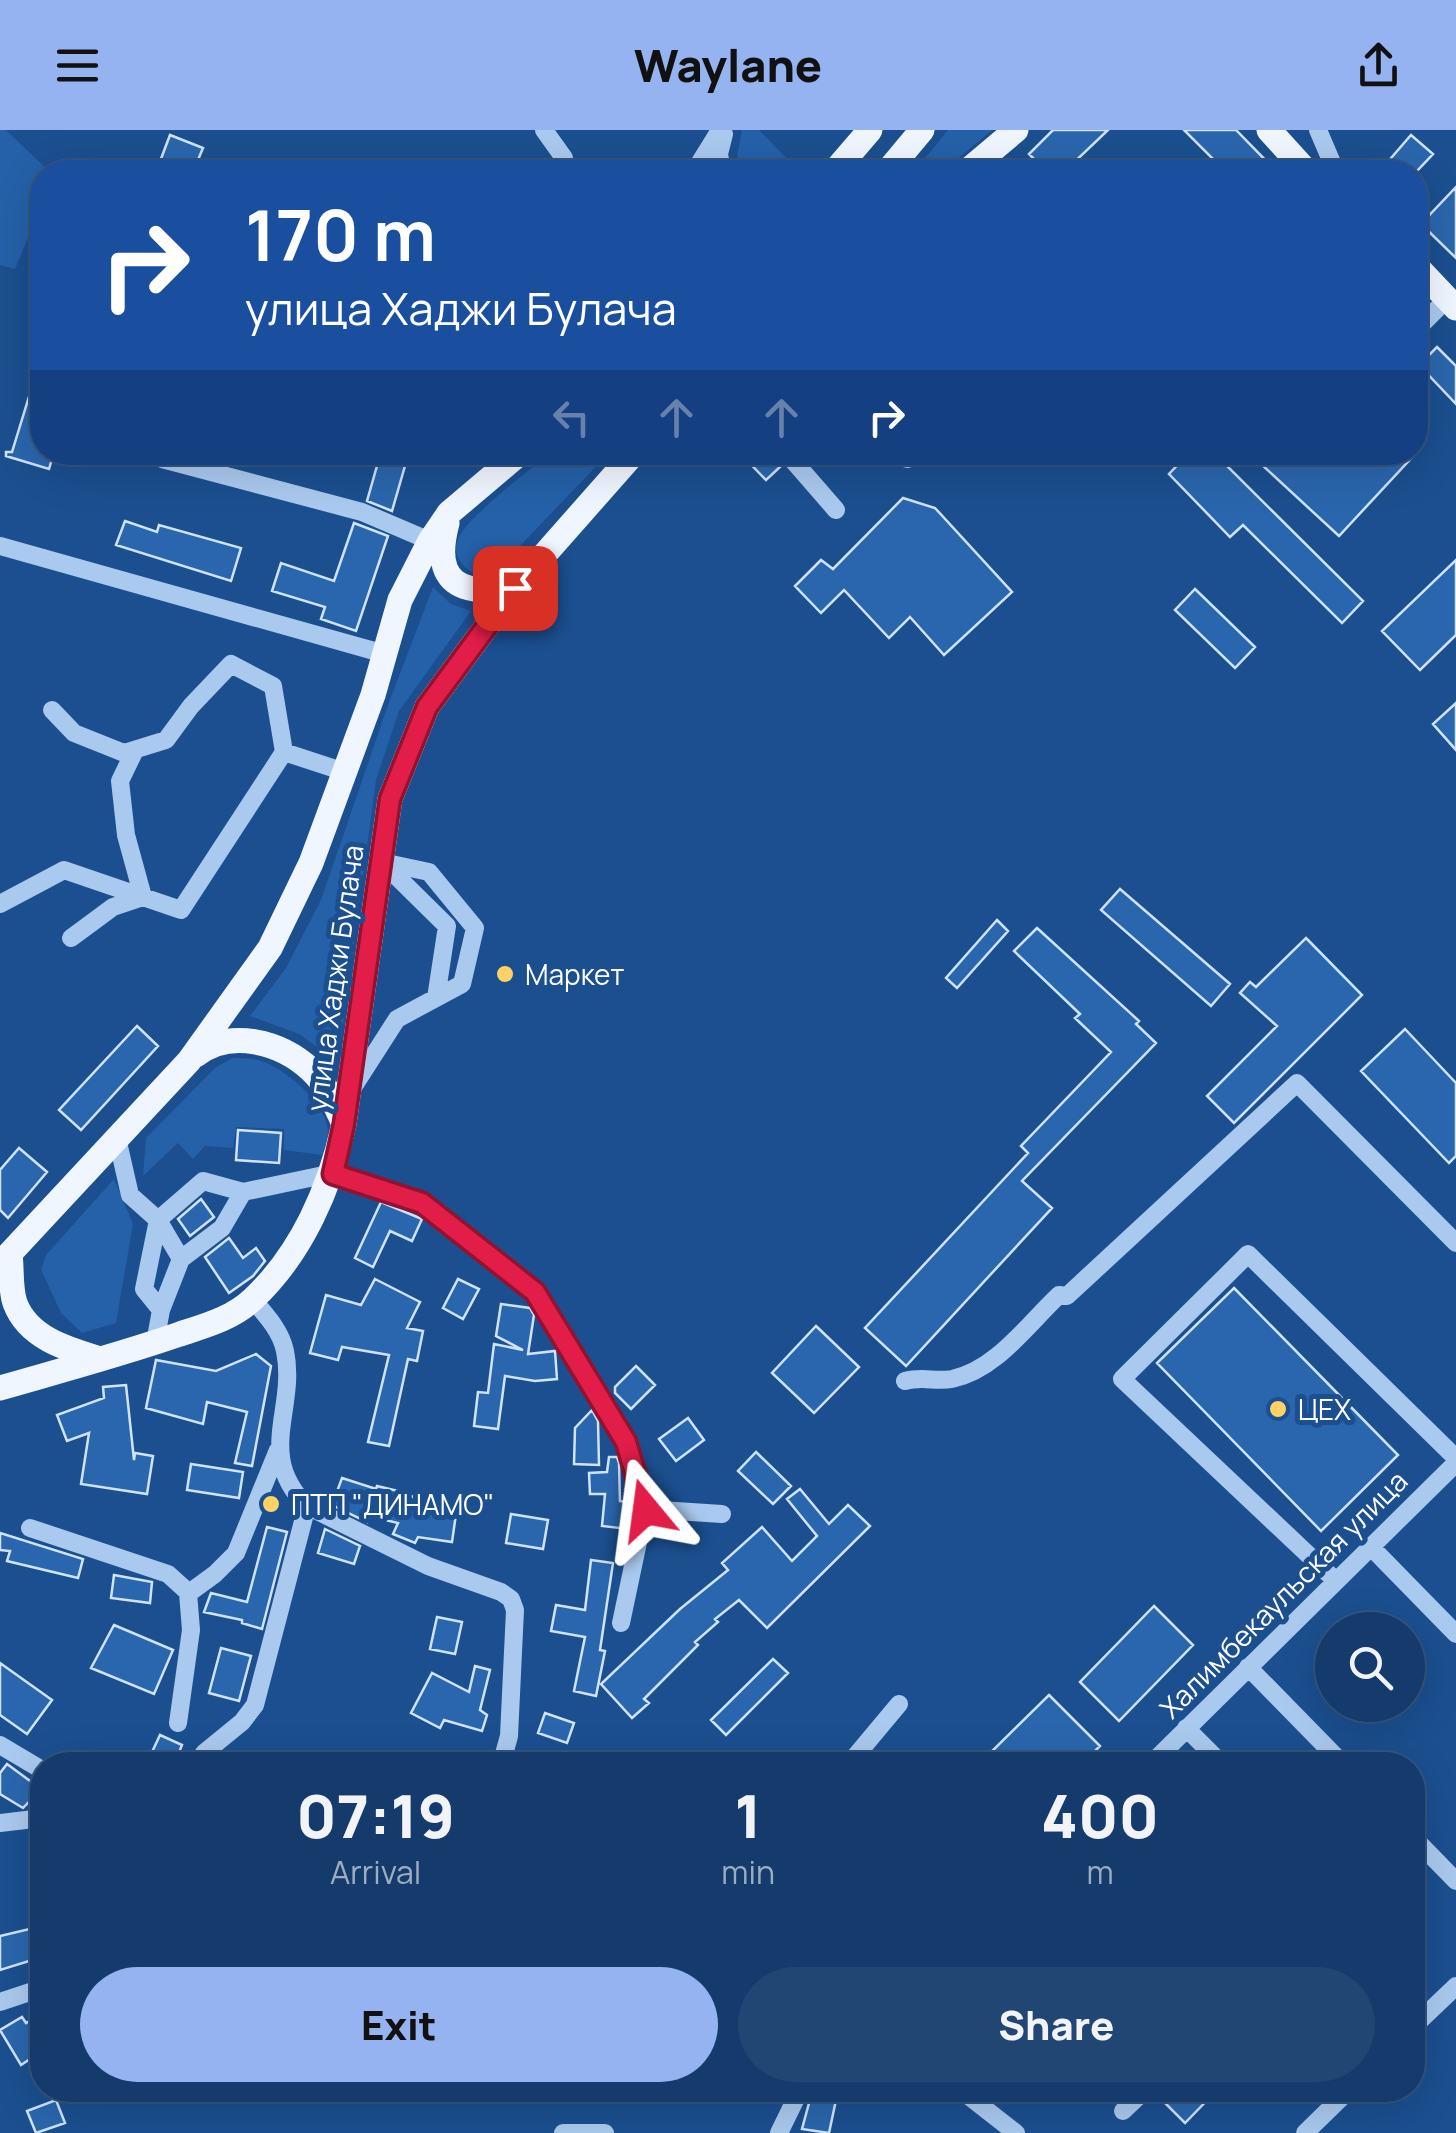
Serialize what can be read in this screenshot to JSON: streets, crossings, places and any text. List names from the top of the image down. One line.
{"streets":{"main road":["улица Хаджи Булача"],"street":["Халимбекаульская улица"]},"places":["Маркет","ЦЕХ","ПТП \"ДИНАМО\""],"page":{"header":"Waylane","turn":["170 m","улица Хаджи Булача"],"eta":["07:19","Arrival","1","min","400","m"],"buttons":["Exit","Share"]}}
